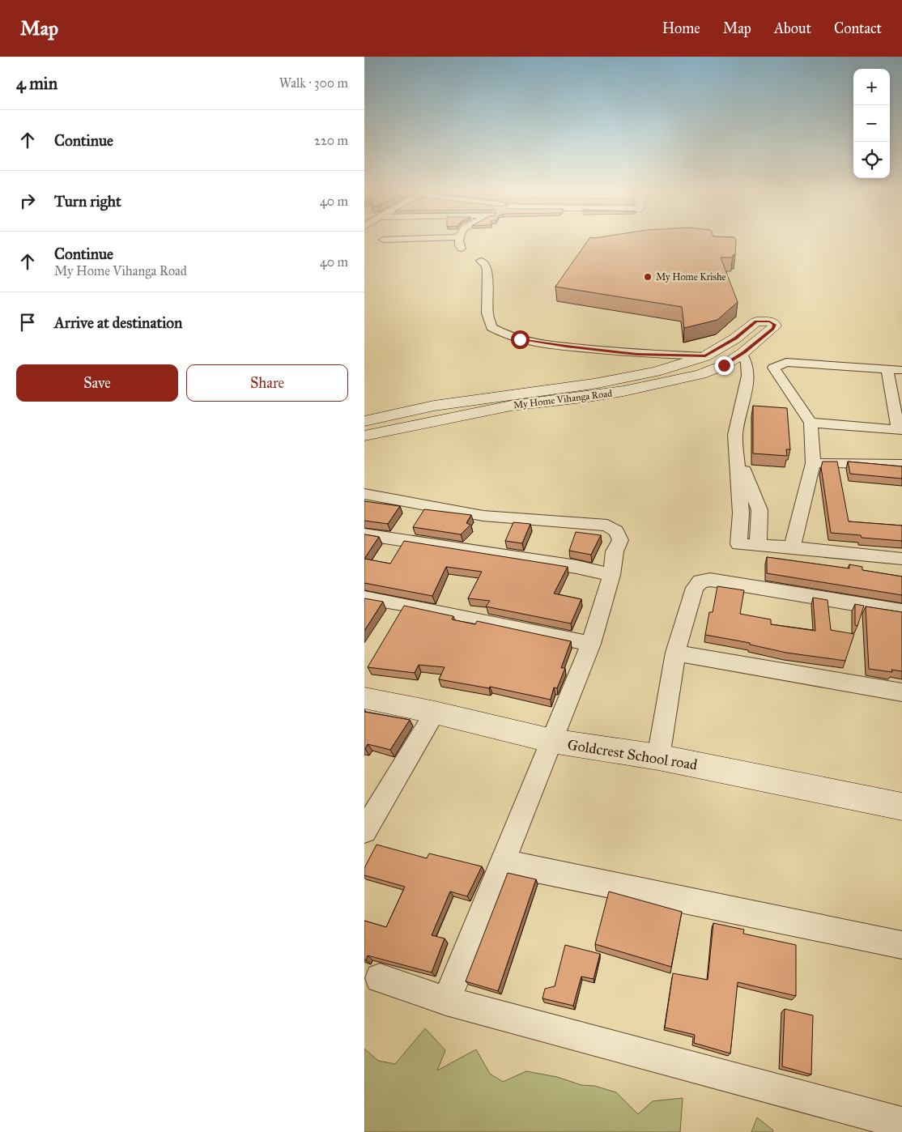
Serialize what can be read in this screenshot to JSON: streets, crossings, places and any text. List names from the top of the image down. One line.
{"streets":{"street":["My Home Vihanga Road","Goldcrest School road"]},"places":["My Home Krishe"],"page":{"header":"Map","nav":["Home","Map","About","Contact"],"heading":["4 min","Walk · 300 m"],"map_buttons":["+","−"],"list":[["Continue","220 m"],["Turn right","40 m"],["Continue","My Home Vihanga Road","40 m"],"Arrive at destination"],"buttons":["Save","Share"]}}
